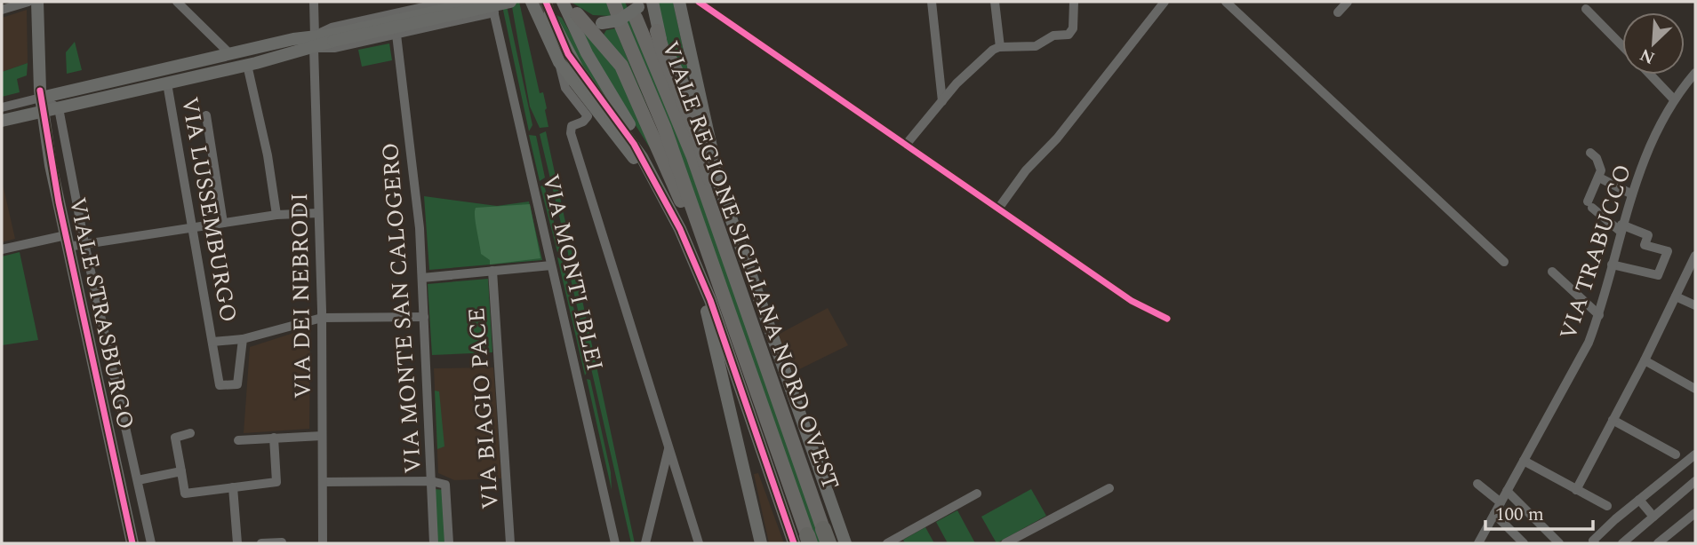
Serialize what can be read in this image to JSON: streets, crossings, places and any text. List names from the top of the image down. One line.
{"streets":{"main road":["VIALE REGIONE SICILIANA NORD OVEST"],"street":["VIA LUSSEMBURGO","VIA TRABUCCO","VIA MONTI IBLEI","VIA DEI NEBRODI","VIA MONTE SAN CALOGERO","VIALE STRASBURGO","VIA BIAGIO PACE"]},"crossings":[["VIA LUSSEMBURGO","VIA DEI NEBRODI"],["VIA LUSSEMBURGO","VIA MONTE SAN CALOGERO"],["VIA MONTI IBLEI","VIA MONTE SAN CALOGERO"]],"scale_bar":"100 m","north":"bottom left"}
